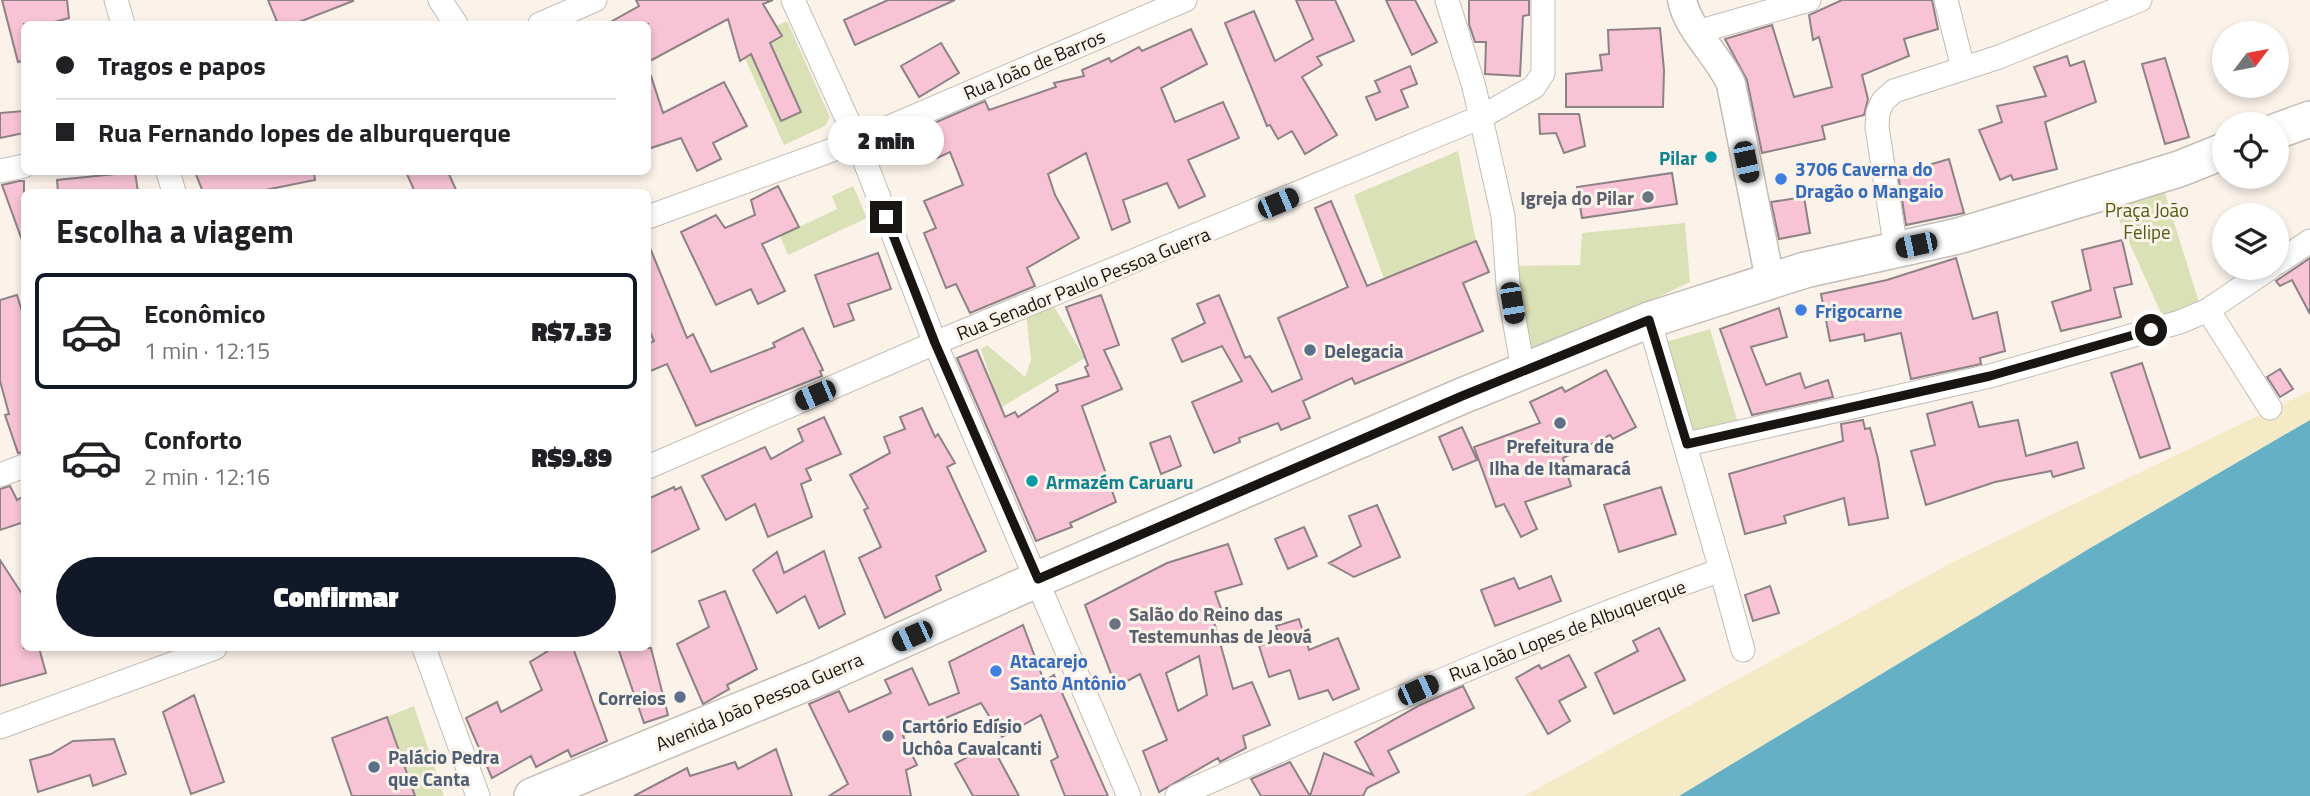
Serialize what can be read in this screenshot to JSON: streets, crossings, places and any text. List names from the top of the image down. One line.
{"streets":{"main road":["Avenida João Pessoa Guerra"],"street":["Rua João de Barros","Rua Senador Paulo Pessoa Guerra","Rua João Lopes de Albuquerque"]},"parks":["Praça João Felipe"],"places":["Pilar","3706 Caverna do Dragão o Mangaio","Igreja do Pilar","Frigocarne","Delegacia","Prefeitura de Ilha de Itamaracá","Armazém Caruaru","Salão do Reino das Testemunhas de Jeová","Atacarejo Santo Antônio","Correios","Cartório Edísio Uchôa Cavalcanti","Palácio Pedra que Canta"],"north":"top right","page":{"banner":["Tragos e papos","Rua Fernando lopes de alburquerque"],"bubble":"2 min","heading":"Escolha a viagem","list":[{"name":"Econômico","note":"1 min · 12:15","value":"R$7.33"},{"name":"Conforto","note":"2 min · 12:16","value":"R$9.89"}],"buttons":"Confirmar"}}
